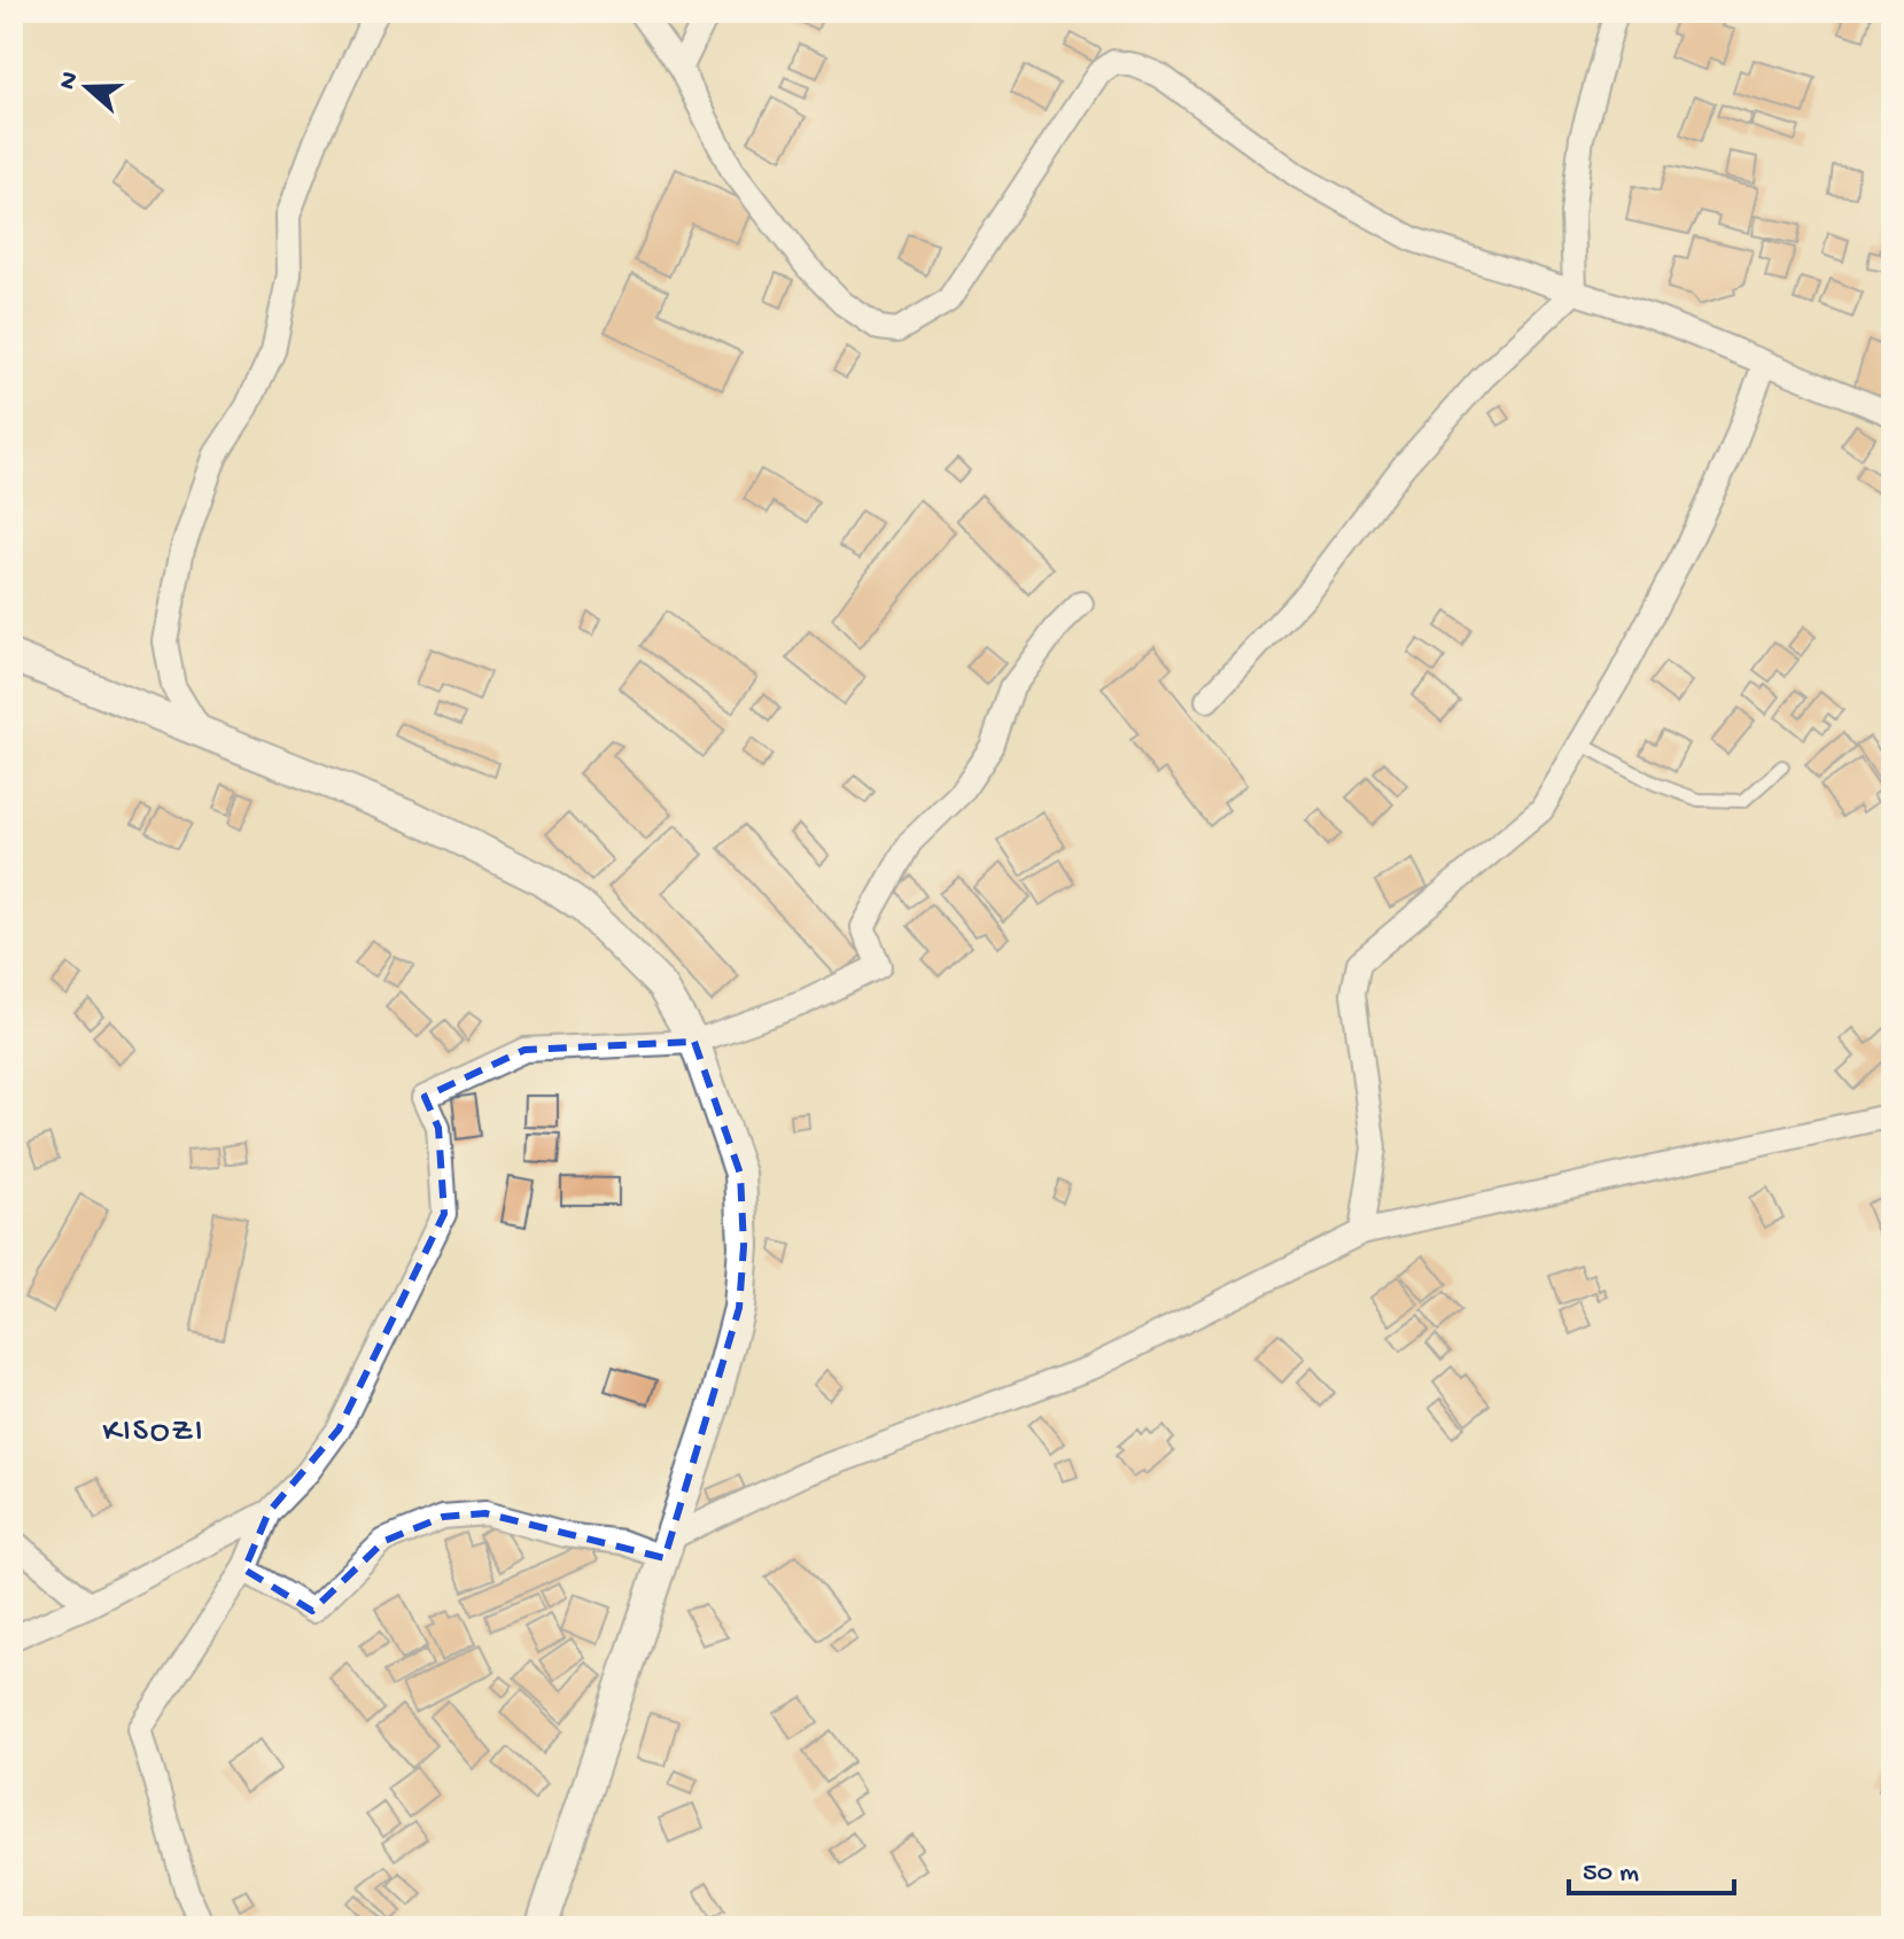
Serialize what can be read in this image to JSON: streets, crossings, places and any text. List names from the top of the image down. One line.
{"districts":["KISOZI"],"scale_bar":"50 m","north":"left"}
